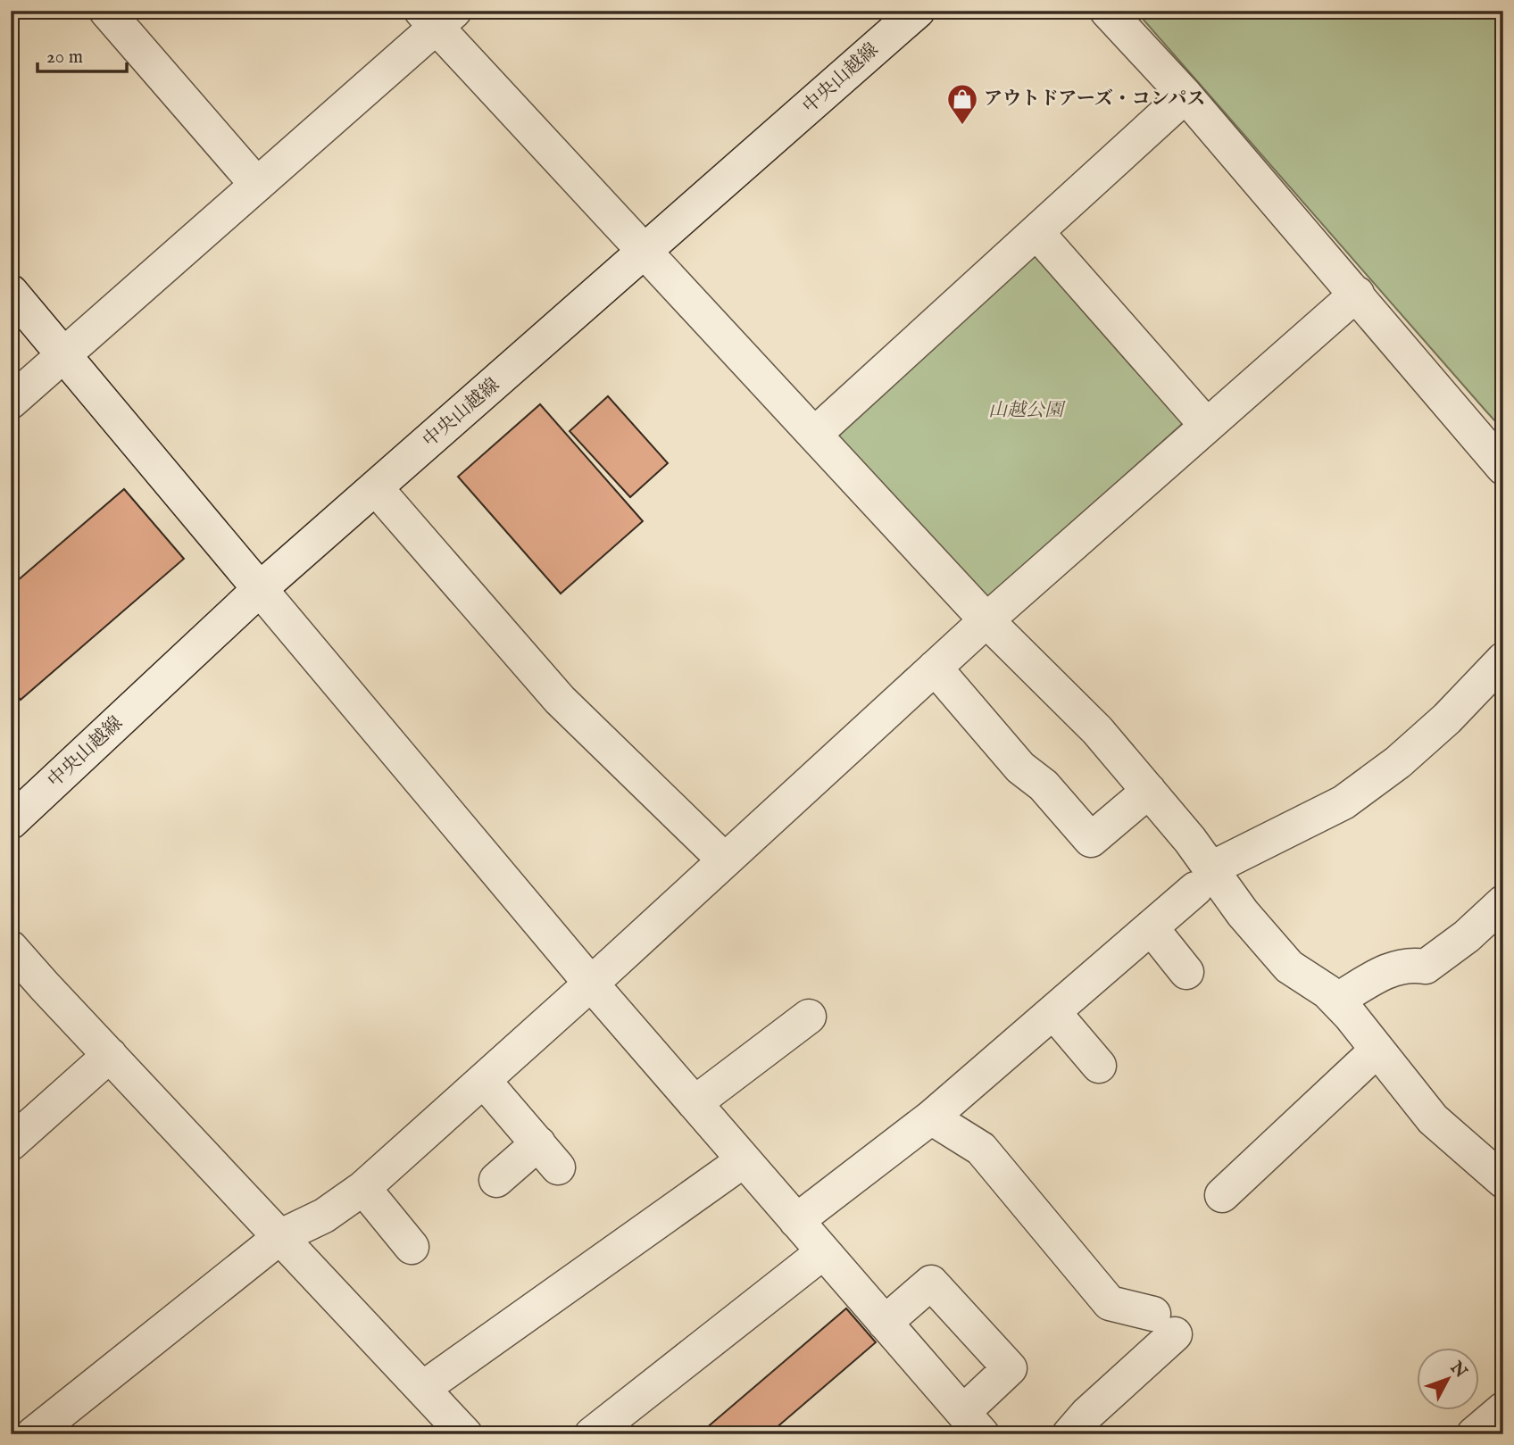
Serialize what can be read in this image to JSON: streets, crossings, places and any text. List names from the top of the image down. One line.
{"streets":{"street":["中央山越線"]},"parks":["山越公園"],"places":{"shop":["アウトドアーズ・コンパス"]},"scale_bar":"20 m","north":"top right"}
